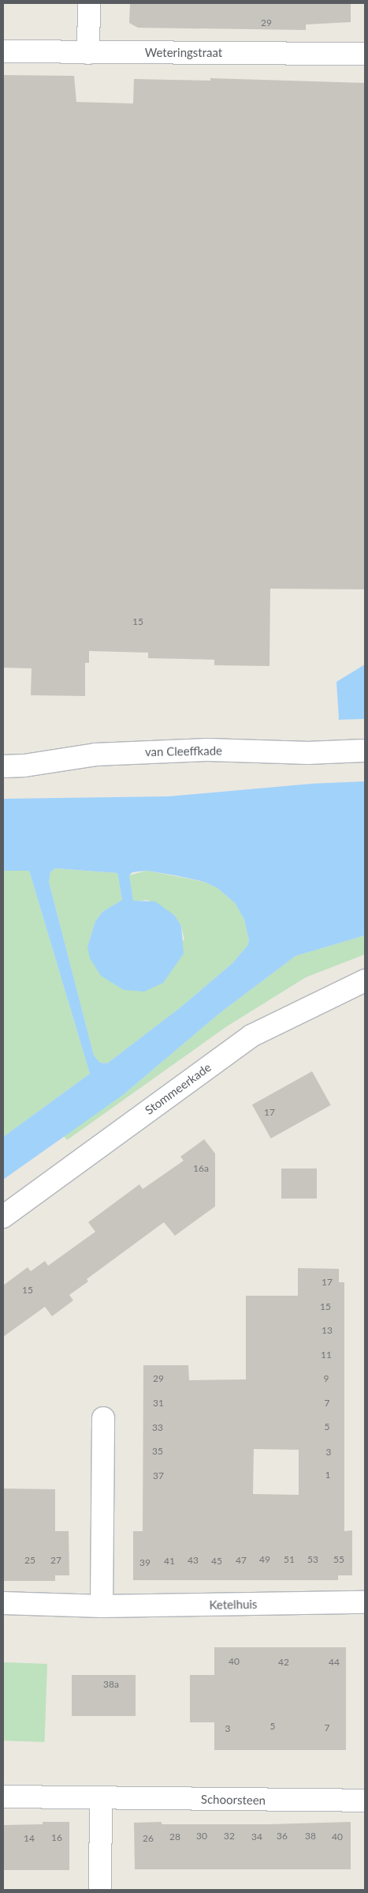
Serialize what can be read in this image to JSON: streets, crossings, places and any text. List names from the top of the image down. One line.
{"streets":{"street":["Weteringstraat","van Cleeffkade","Stommeerkade","Ketelhuis","Schoorsteen"]},"house_numbers":["29","15","17","16a","17","15","15","13","11","29","9","31","7","5","33","35","3","1","37","49","51","53","55","25","27","43","47","41","45","39","40","42","44","38a","5","7","3","30","32","36","38","28","34","40","16","14","26"]}
